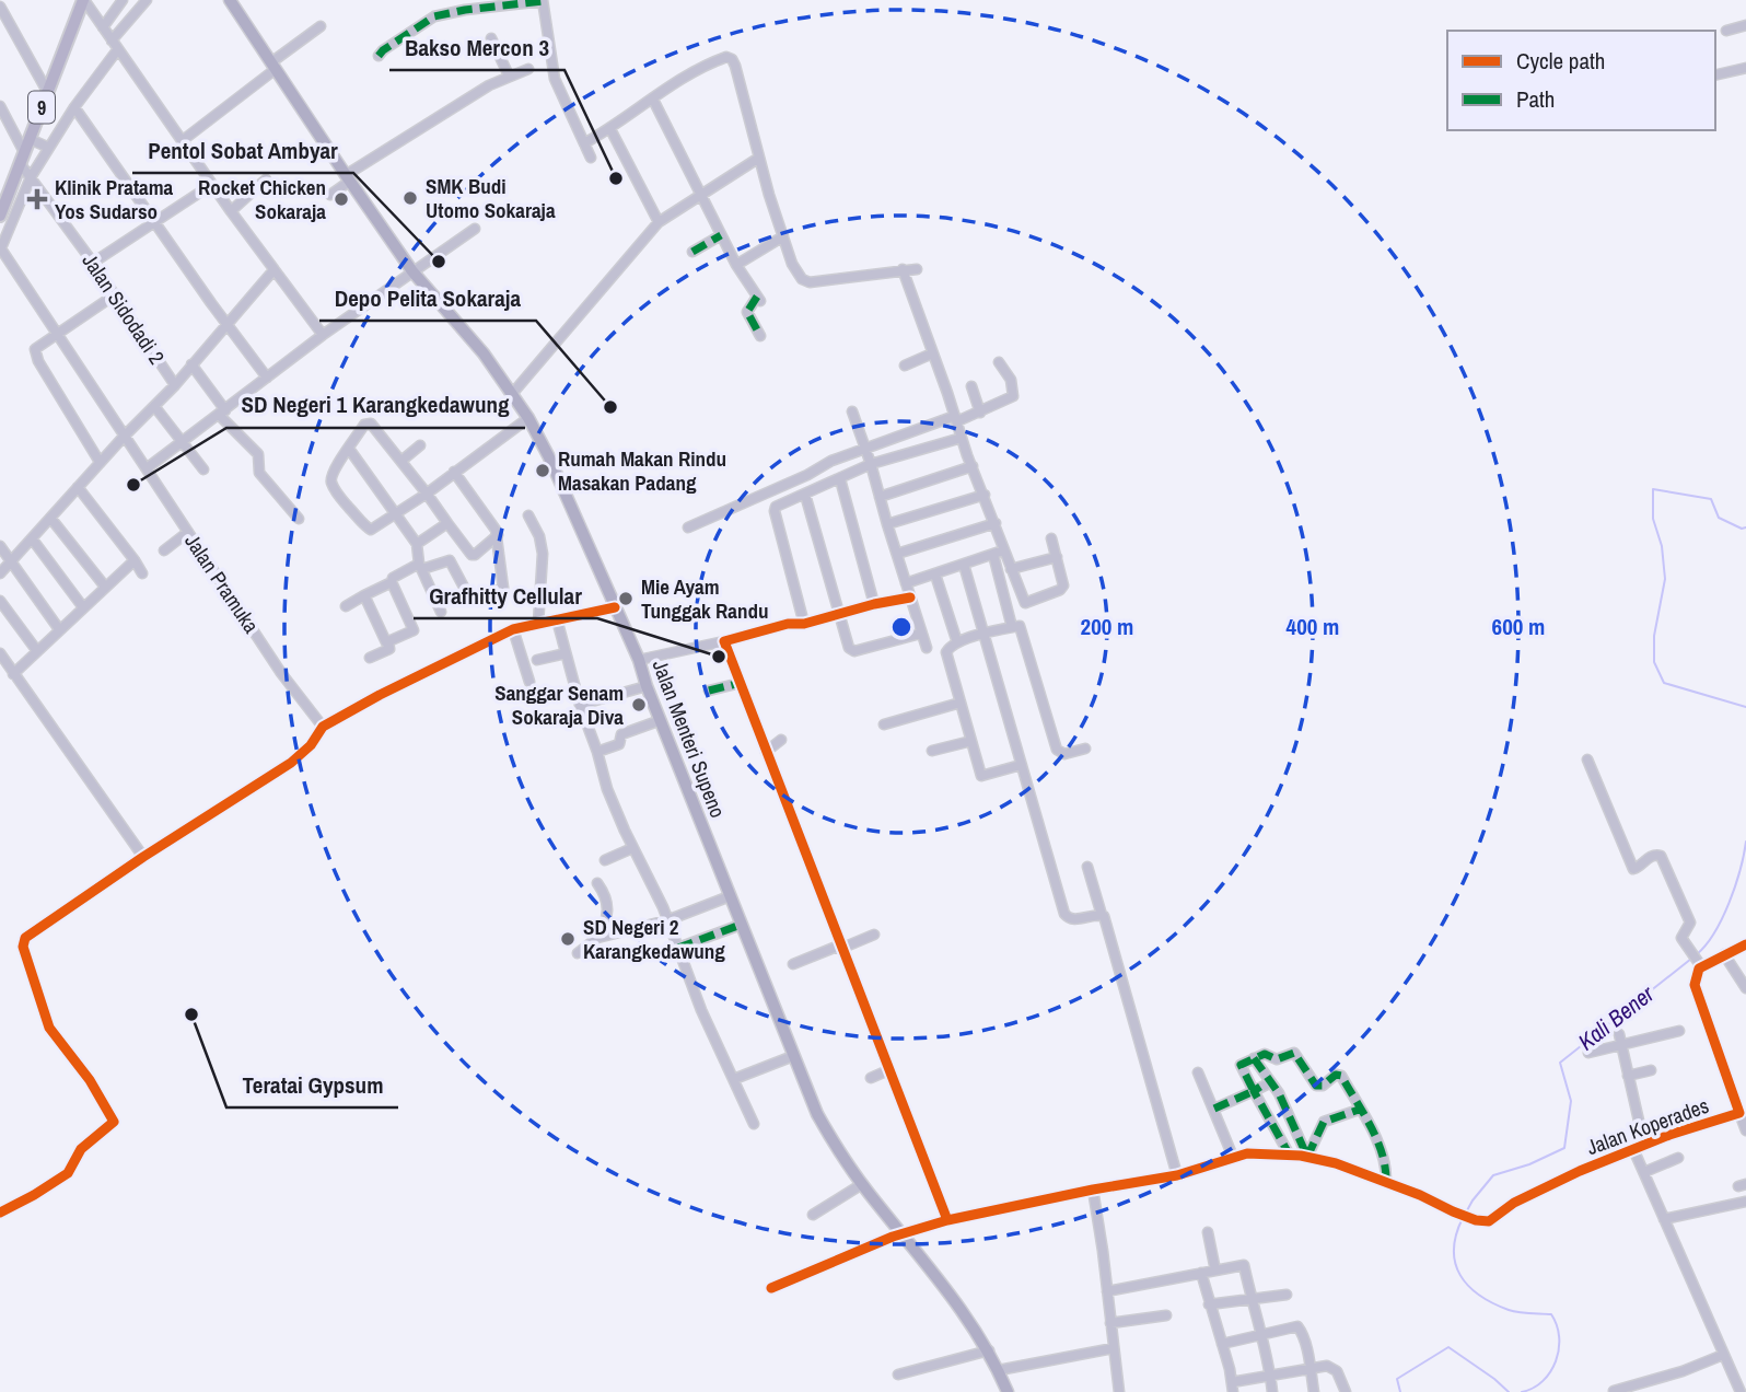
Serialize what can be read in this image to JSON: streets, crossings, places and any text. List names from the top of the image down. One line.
{"streets":{"highway":["9"],"main road":["Jalan Menteri Supeno"],"street":["Jalan Sidodadi 2","Jalan Pramuka","Jalan Koperades"]},"crossings":[["9","Jalan Sidodadi 2"]],"water":["Kali Bener"],"places":{"other":["Bakso Mercon 3","SMK Budi Utomo Sokaraja","Rocket Chicken Sokaraja","Pentol Sobat Ambyar","Depo Pelita Sokaraja","Rumah Makan Rindu Masakan Padang","SD Negeri 1 Karangkedawung","Mie Ayam Tunggak Randu","Grafhitty Cellular","Sanggar Senam Sokaraja Diva","SD Negeri 2 Karangkedawung","Teratai Gypsum"],"health":["Klinik Pratama Yos Sudarso"]},"legend":["Cycle path","Path"],"rings":["200 m","400 m","600 m"]}
